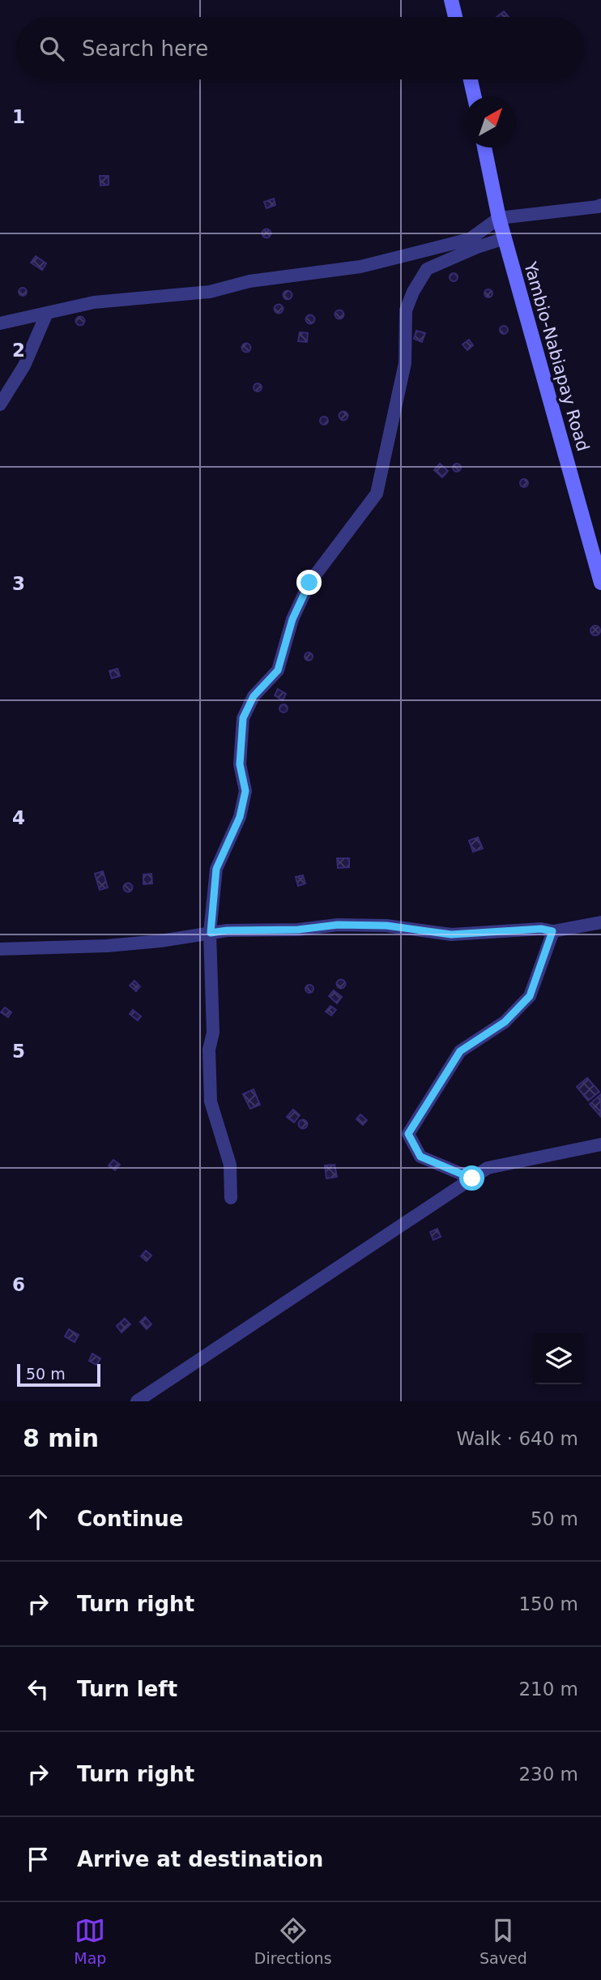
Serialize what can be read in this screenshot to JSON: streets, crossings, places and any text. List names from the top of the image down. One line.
{"streets":{"main road":["Yambio-Nabiapay Road"]},"scale_bar":"50 m","north":"top right","page":{"search":"Search here","scale":"50 m","heading":["8 min","Walk · 640 m"],"list":[["Continue","50 m"],["Turn right","150 m"],["Turn left","210 m"],["Turn right","230 m"],"Arrive at destination"],"nav":["Map","Directions","Saved"]},"grid":{"rows":["1","2","3","4","5","6"]}}
